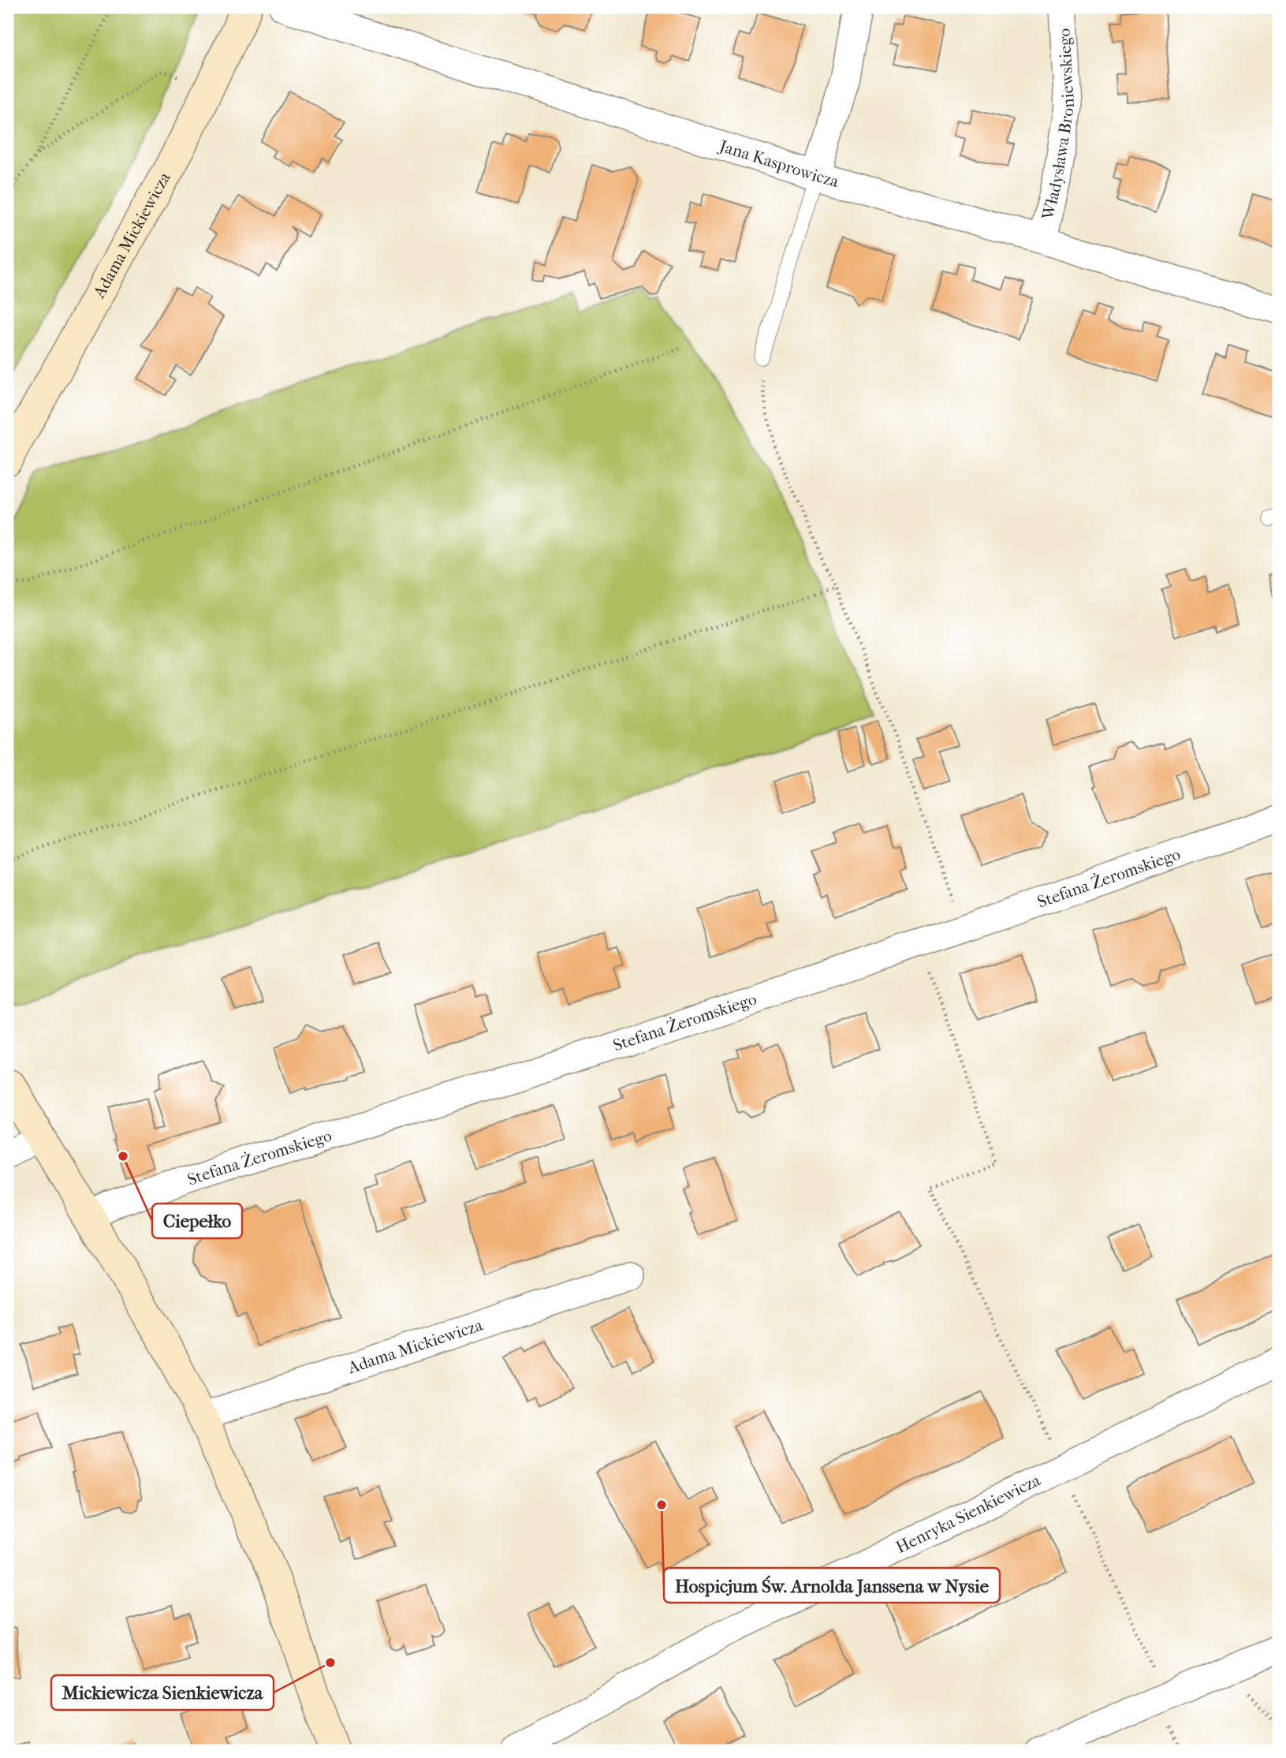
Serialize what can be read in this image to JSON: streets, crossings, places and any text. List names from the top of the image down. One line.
{"streets":{"street":["Władysława Broniewskiego","Jana Kasprowicza","Adama Mickiewicza","Stefana Żeromskiego","Henryka Sienkiewicza"]},"crossings":[["Władysława Broniewskiego","Jana Kasprowicza"]],"places":["Ciepełko","Hospicjum Św. Arnolda Janssena w Nysie","Mickiewicza Sienkiewicza"]}
